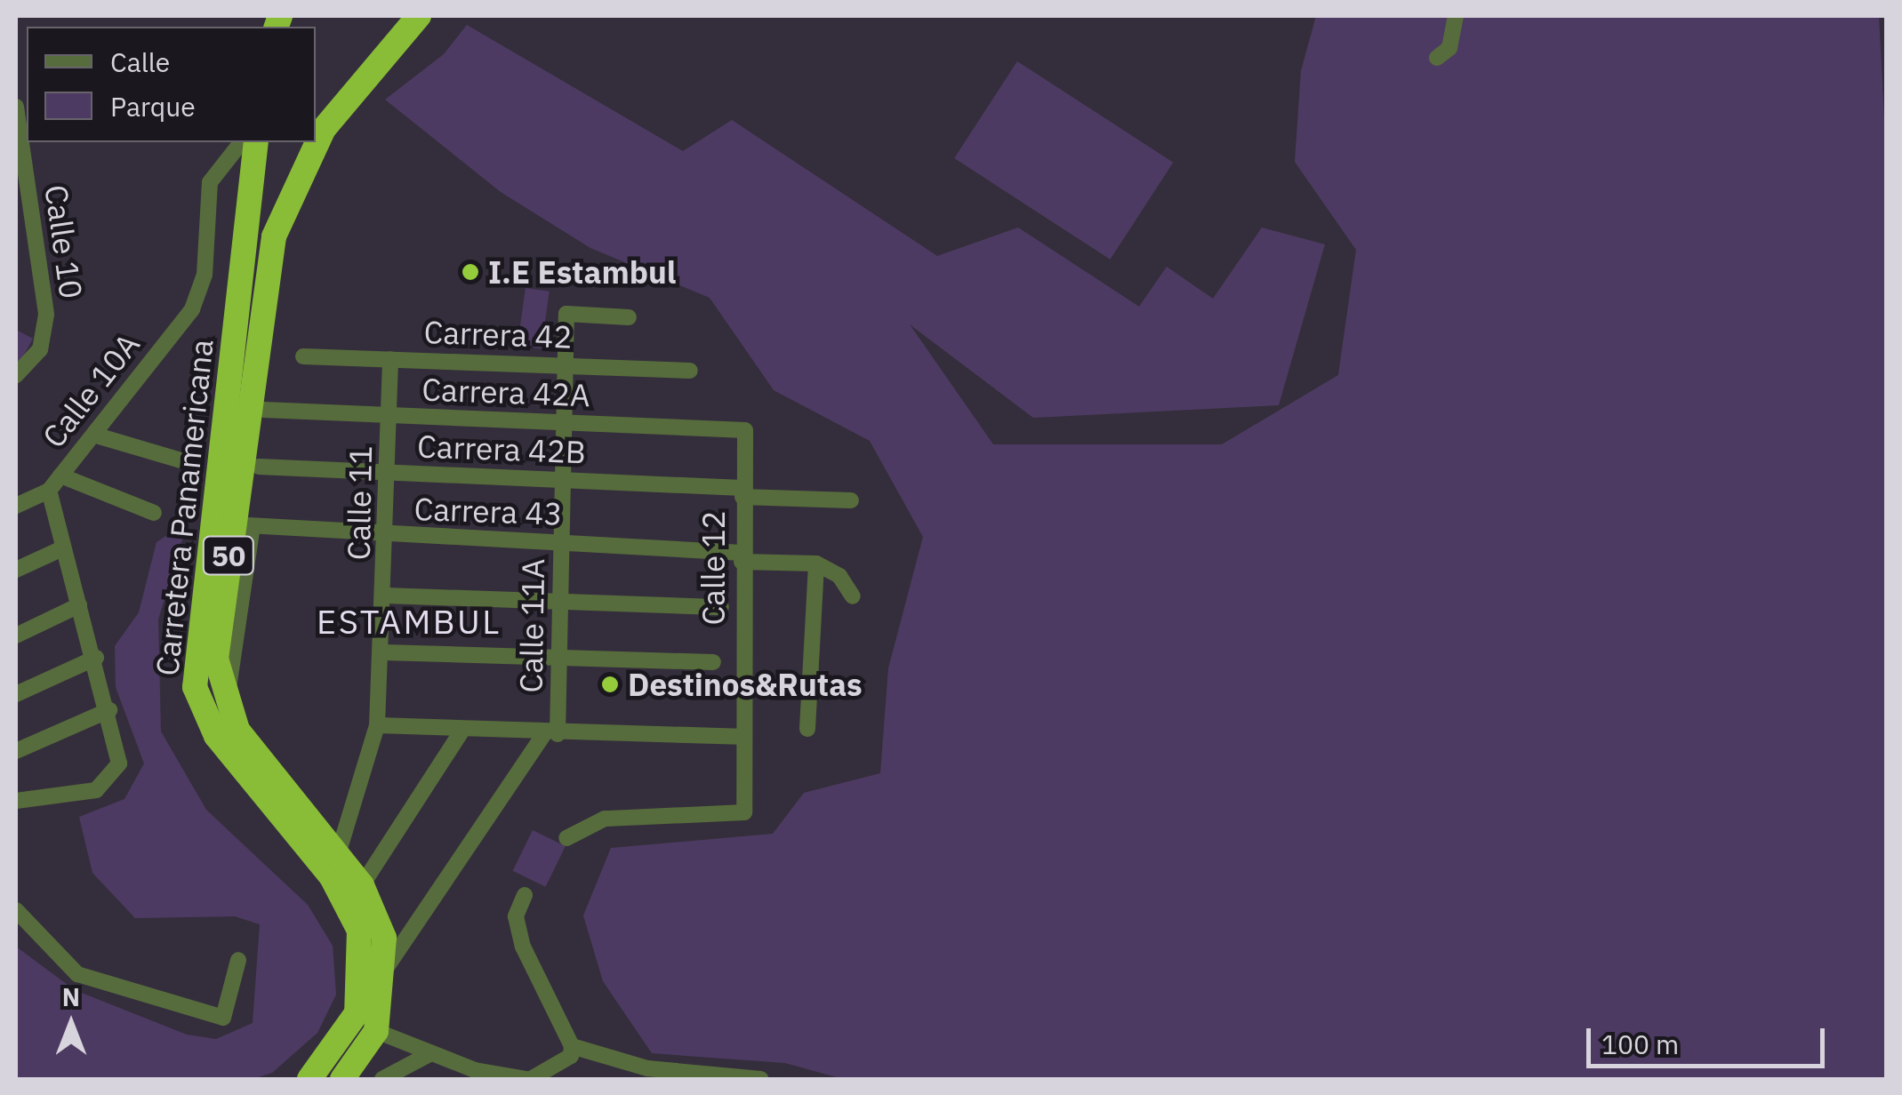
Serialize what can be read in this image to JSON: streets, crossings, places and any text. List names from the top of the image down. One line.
{"streets":{"highway":["Carretera Panamericana","50"],"street":["Calle 10","Carrera 42","Calle 10A","Carrera 42A","Carrera 42B","Calle 11","Carrera 43","Calle 12","Calle 11A"]},"crossings":[["Carrera 42","Calle 11"],["Carrera 42","Calle 11A"],["Carrera 42A","Calle 11"],["Carrera 42A","Calle 12"],["Carrera 42A","Calle 11A"],["Carrera 42B","Calle 11"],["Carrera 42B","Calle 12"],["Carrera 42B","Calle 11A"],["Calle 11","Carretera Panamericana"],["Calle 11","Carrera 43"],["Carretera Panamericana","Carrera 43"],["Carretera Panamericana","Calle 11A"],["Carrera 43","Calle 12"],["Carrera 43","Calle 11A"]],"districts":["ESTAMBUL"],"places":["I.E Estambul","Destinos&Rutas"],"legend":["Calle","Parque"],"scale_bar":"100 m","north":"top"}
